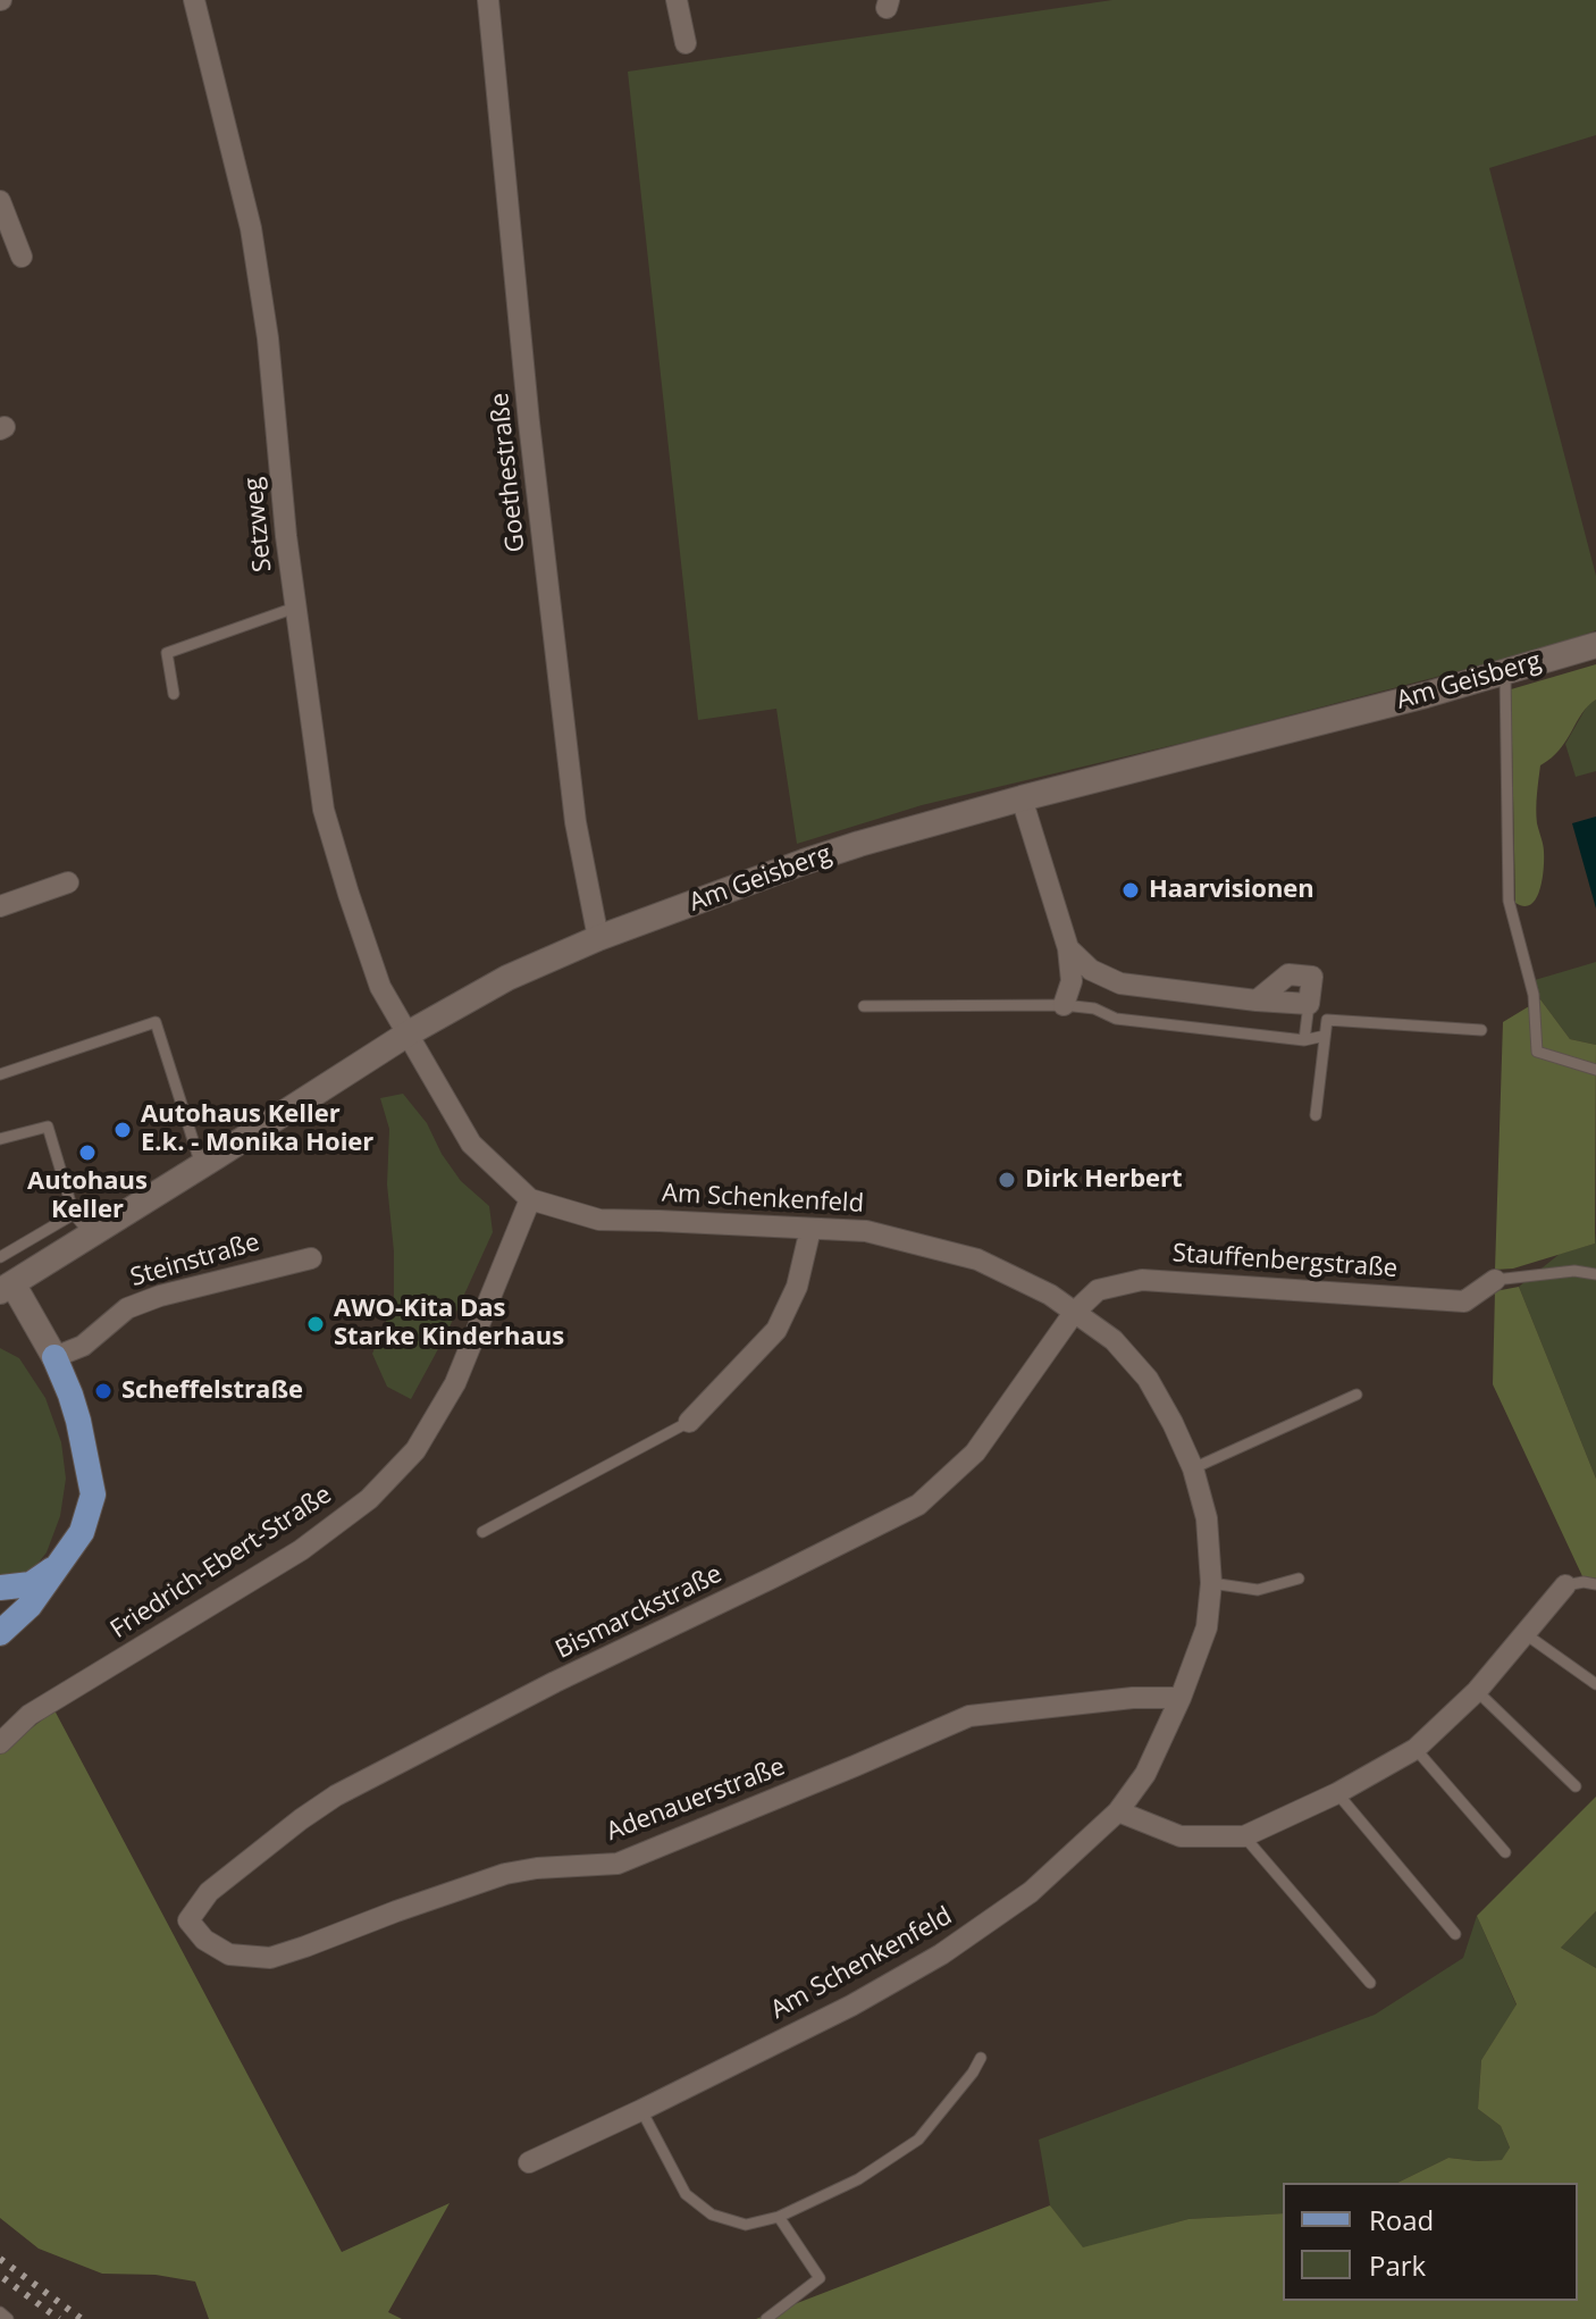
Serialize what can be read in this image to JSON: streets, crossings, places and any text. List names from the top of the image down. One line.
{"streets":{"street":["Goethestraße","Setzweg","Am Geisberg","Am Schenkenfeld","Steinstraße","Stauffenbergstraße","Friedrich-Ebert-Straße","Bismarckstraße","Adenauerstraße"]},"crossings":[["Goethestraße","Am Geisberg"],["Setzweg","Am Geisberg"],["Setzweg","Am Schenkenfeld"],["Am Geisberg","Am Schenkenfeld"],["Am Schenkenfeld","Stauffenbergstraße"],["Am Schenkenfeld","Friedrich-Ebert-Straße"],["Am Schenkenfeld","Bismarckstraße"],["Am Schenkenfeld","Adenauerstraße"],["Stauffenbergstraße","Bismarckstraße"],["Bismarckstraße","Adenauerstraße"]],"places":["Haarvisionen","Autohaus Keller E.k. - Monika Hoier","Autohaus Keller","Dirk Herbert","AWO-Kita Das Starke Kinderhaus","Scheffelstraße"],"legend":["Road","Park"]}
